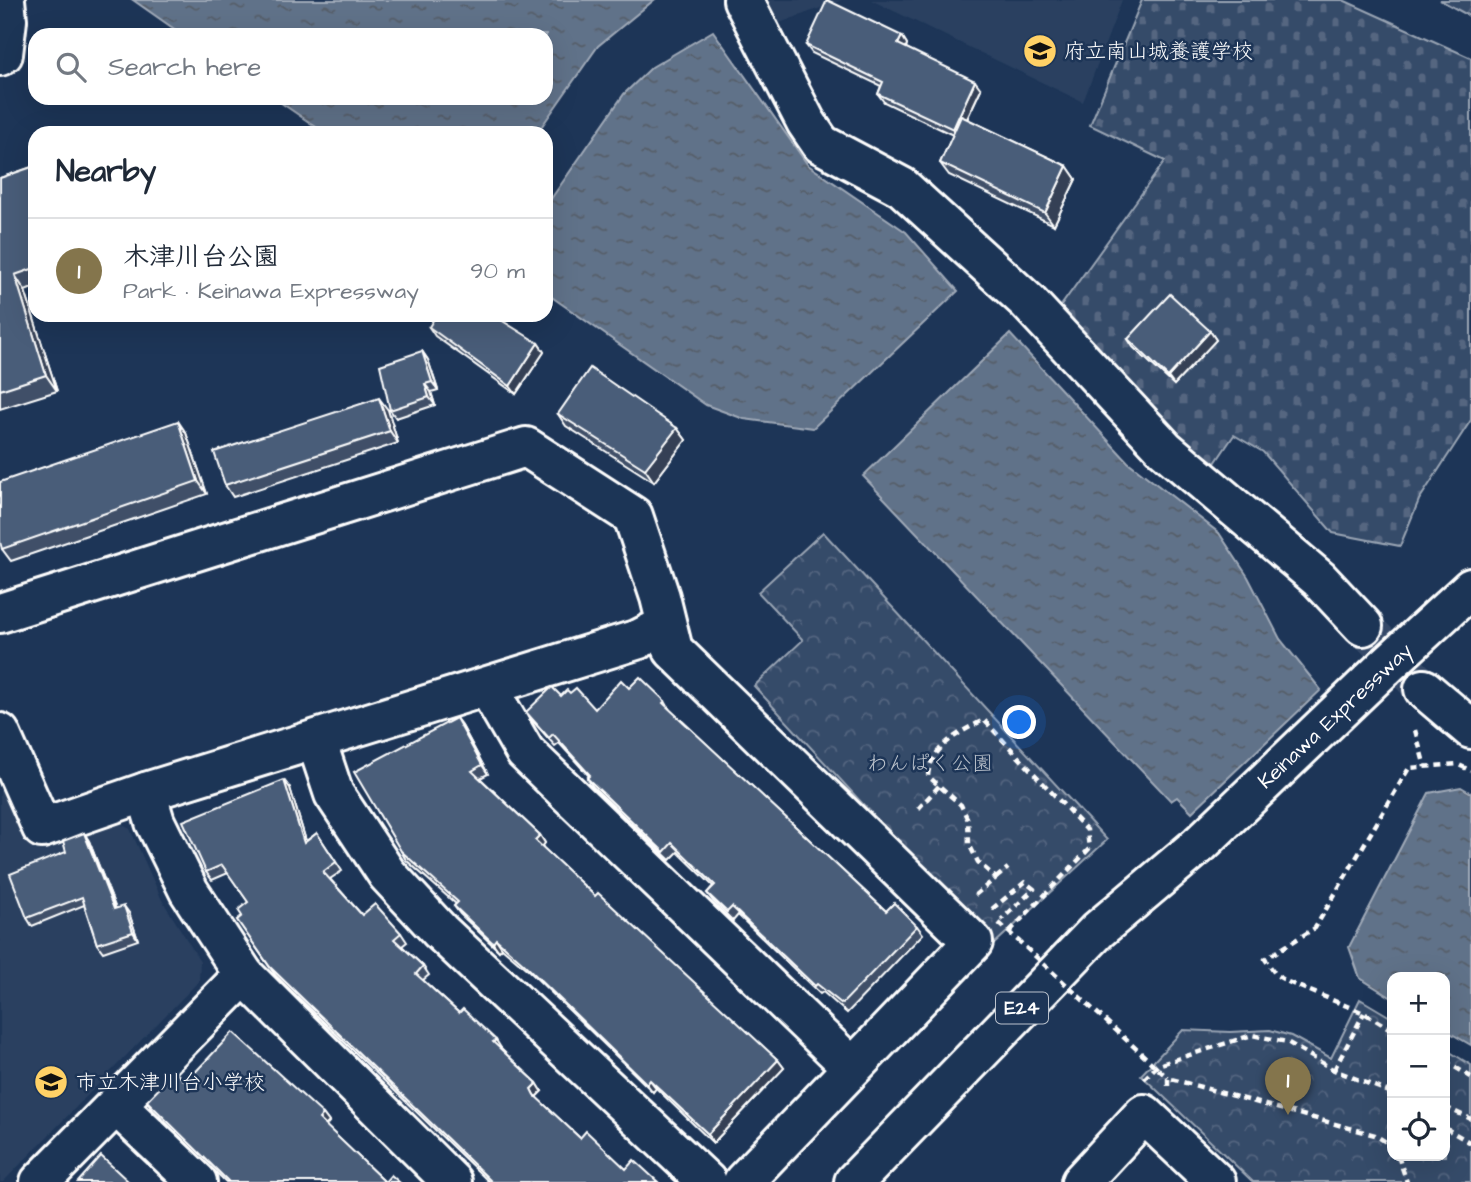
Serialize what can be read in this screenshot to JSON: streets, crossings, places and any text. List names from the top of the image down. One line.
{"streets":{"main road":["Keinawa Expressway","E24"]},"parks":["わんぱく公園"],"places":{"school or university":["府立南山城養護学校","市立木津川台小学校"]},"page":{"search":"Search here","heading":"Nearby","list":[{"mark":"1","name":"木津川台公園","note":"Park · Keinawa Expressway","value":"90 m"}],"map_buttons":["+","−"],"pins":"1"}}
